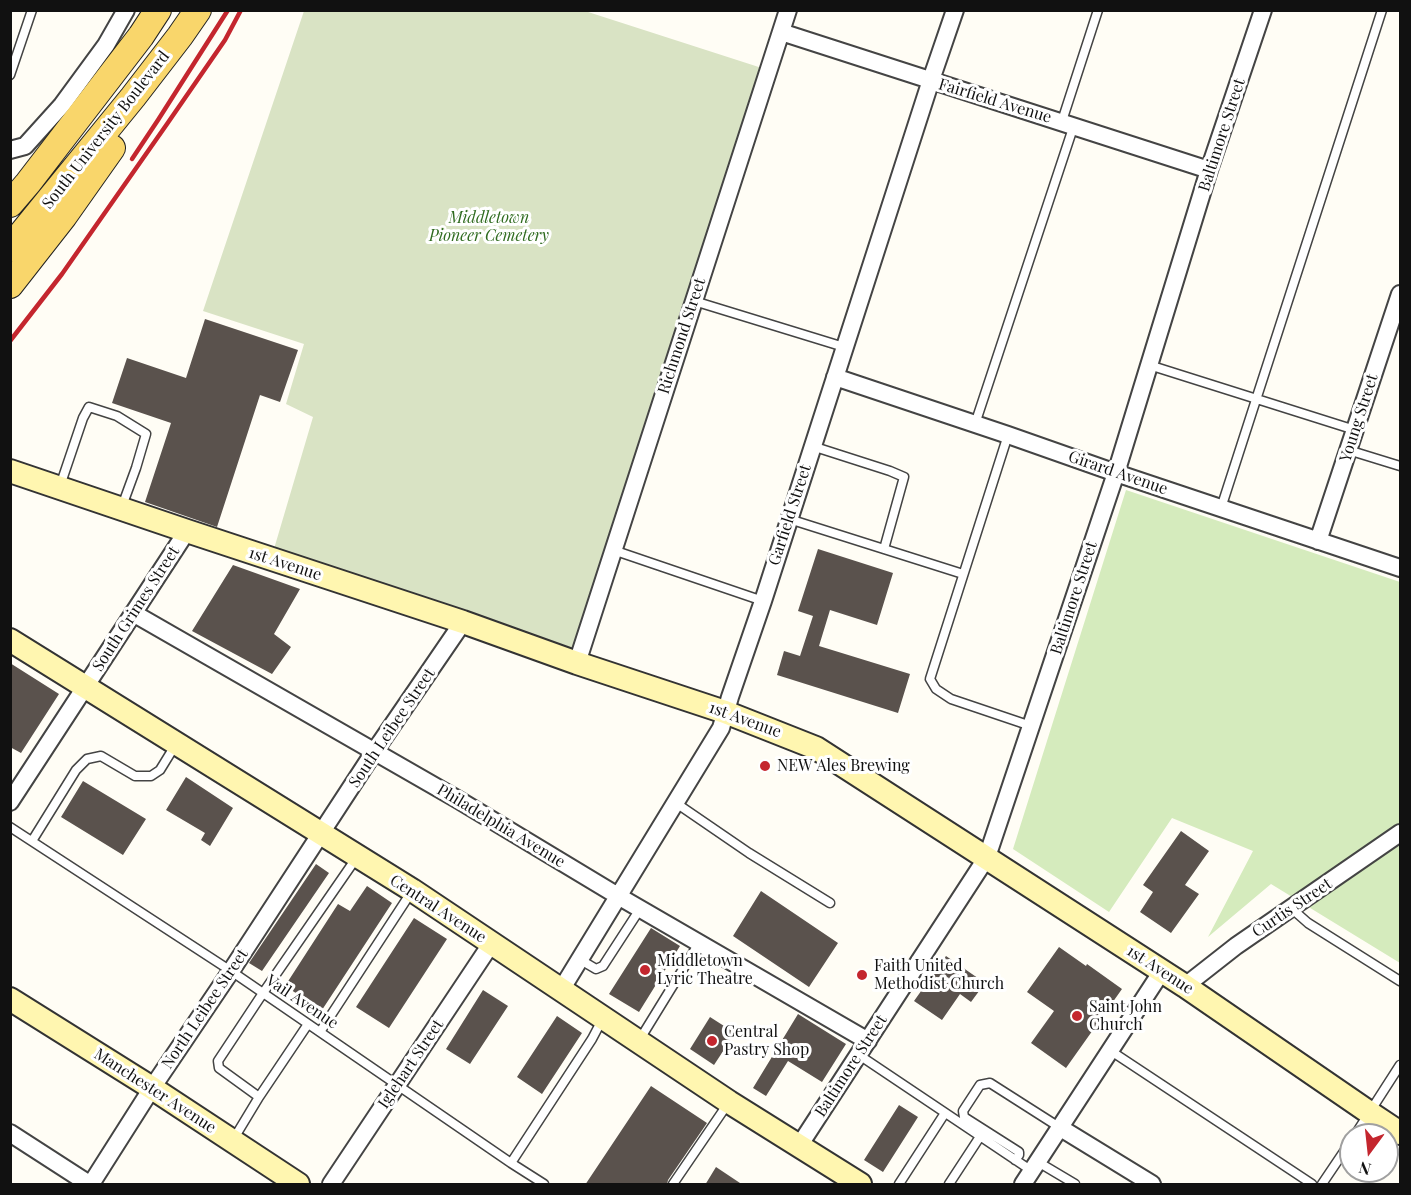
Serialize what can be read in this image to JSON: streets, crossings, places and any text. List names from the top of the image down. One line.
{"streets":{"main road":["South University Boulevard","1st Avenue","Central Avenue","Manchester Avenue"],"street":["Fairfield Avenue","Baltimore Street","Richmond Street","Young Street","Girard Avenue","Garfield Street","South Grimes Street","South Leibee Street","Philadelphia Avenue","Curtis Street","North Leibee Street","Iglehart Street"],"lane":["Vail Avenue"]},"crossings":[["Fairfield Avenue","Baltimore Street"],["Fairfield Avenue","Richmond Street"],["Fairfield Avenue","Garfield Street"],["Baltimore Street","Girard Avenue"],["Baltimore Street","1st Avenue"],["Baltimore Street","Philadelphia Avenue"],["Baltimore Street","Central Avenue"],["Richmond Street","1st Avenue"],["Young Street","Girard Avenue"],["Girard Avenue","Garfield Street"],["Garfield Street","1st Avenue"],["Garfield Street","Philadelphia Avenue"],["Garfield Street","Central Avenue"],["1st Avenue","South Grimes Street"],["1st Avenue","South Leibee Street"],["1st Avenue","Curtis Street"],["South Grimes Street","Philadelphia Avenue"],["South Grimes Street","Central Avenue"],["South Leibee Street","Philadelphia Avenue"],["South Leibee Street","Central Avenue"],["South Leibee Street","North Leibee Street"],["Central Avenue","North Leibee Street"],["Central Avenue","Iglehart Street"],["Vail Avenue","North Leibee Street"],["Vail Avenue","Iglehart Street"],["North Leibee Street","Manchester Avenue"]],"parks":["Middletown Pioneer Cemetery"],"places":["NEW Ales Brewing","Middletown Lyric Theatre","Faith United Methodist Church","Saint John Church","Central Pastry Shop"],"north":"bottom"}
